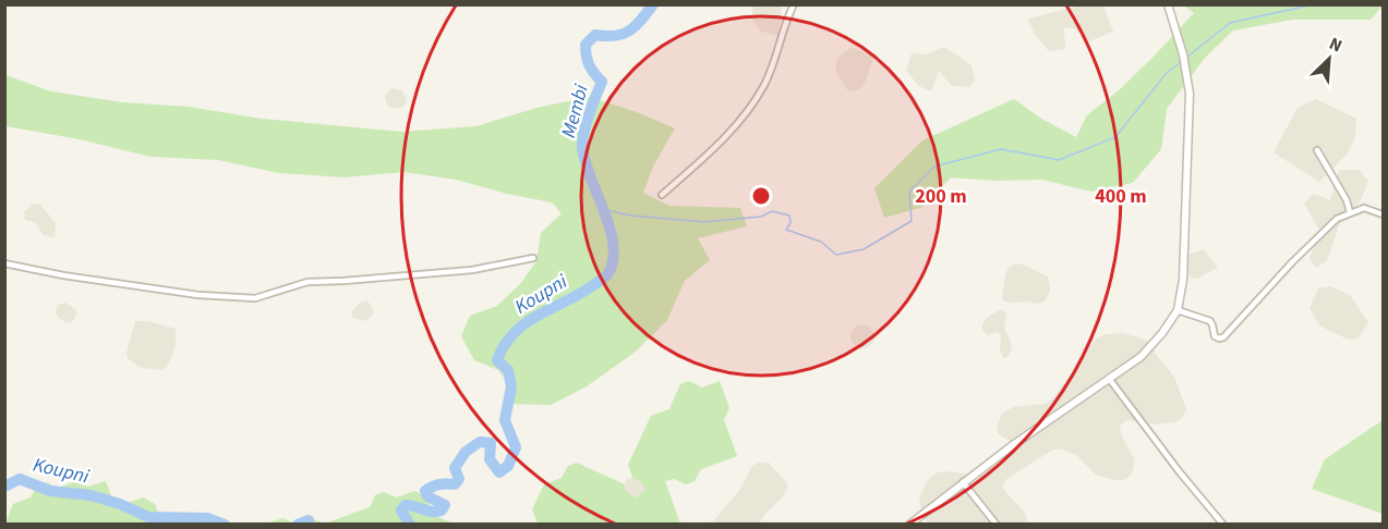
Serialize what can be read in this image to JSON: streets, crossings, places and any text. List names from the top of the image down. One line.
{"water":["Membi","Koupni"],"north":"top right","rings":["200 m","400 m"]}
